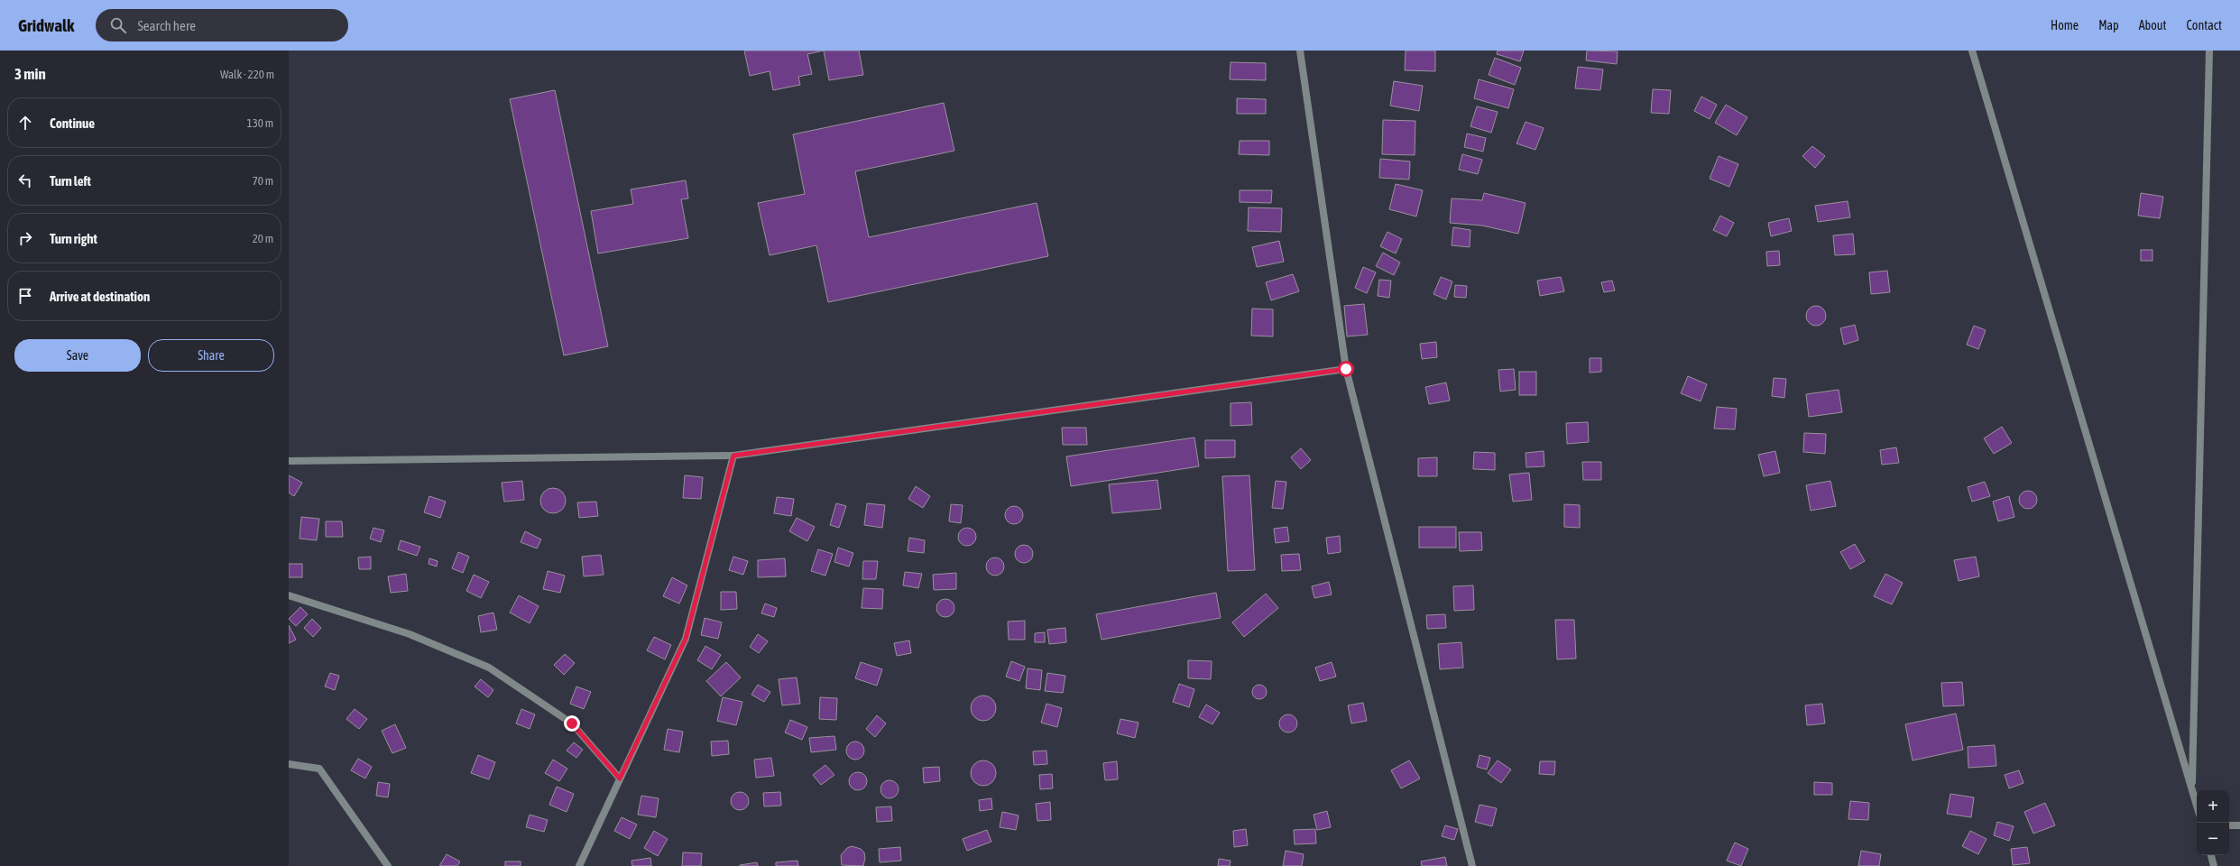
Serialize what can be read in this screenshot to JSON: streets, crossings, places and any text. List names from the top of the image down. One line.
{"page":{"header":"Gridwalk","search":"Search here","nav":["Home","Map","About","Contact"],"heading":["3 min","Walk · 220 m"],"list":[["Continue","130 m"],["Turn left","70 m"],["Turn right","20 m"],"Arrive at destination"],"buttons":["Save","Share"],"map_buttons":["+","−"]}}
